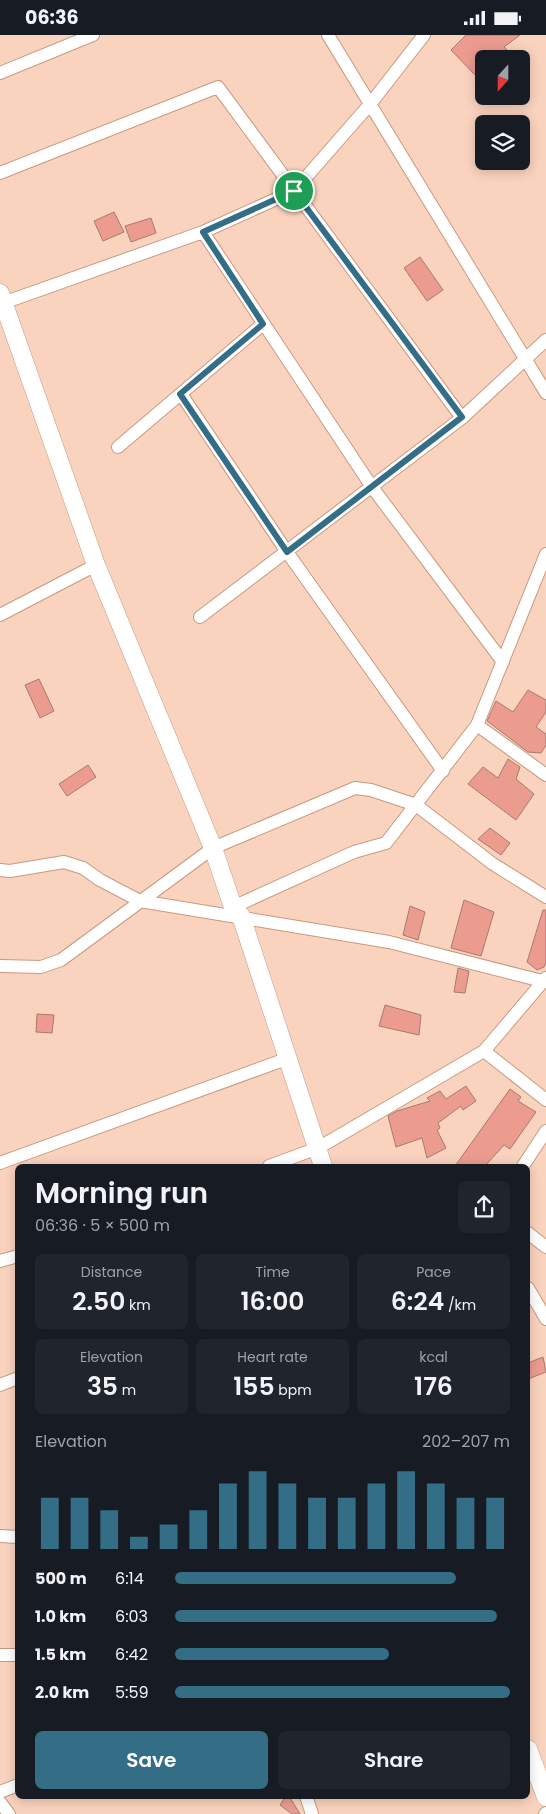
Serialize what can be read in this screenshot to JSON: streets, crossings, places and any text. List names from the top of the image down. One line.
{"north":"bottom","page":{"status":"06:36","heading":["Morning run","06:36 · 5 × 500 m"],"stats":[["Distance","2.50 km"],["Time","16:00"],["Pace","6:24 /km"],["Elevation","35 m"],["Heart rate","155 bpm"],["kcal","176"]],"chart":["Elevation","202–207 m"],"list":[{"name":"500 m","note":"6:14"},{"name":"1.0 km","note":"6:03"},{"name":"1.5 km","note":"6:42"},{"name":"2.0 km","note":"5:59"}],"buttons":["Save","Share"]}}
